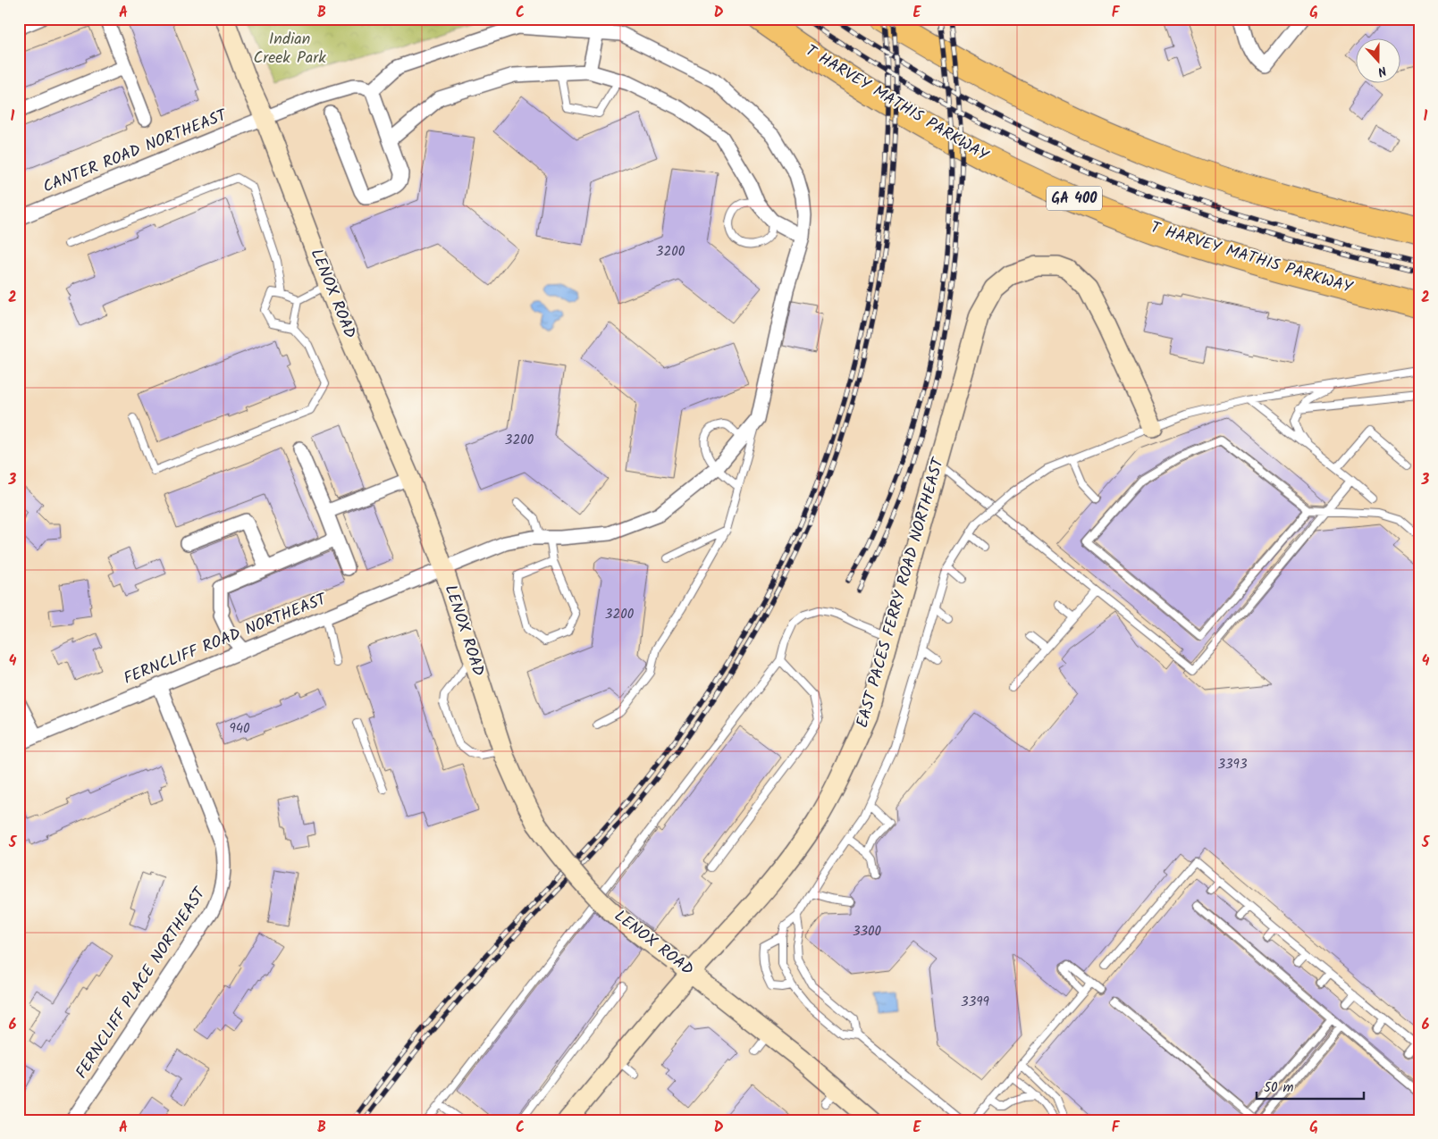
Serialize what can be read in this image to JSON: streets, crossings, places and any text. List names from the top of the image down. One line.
{"streets":{"highway":["T HARVEY MATHIS PARKWAY","GA 400"],"street":["CANTER ROAD NORTHEAST","LENOX ROAD","EAST PACES FERRY ROAD NORTHEAST","FERNCLIFF ROAD NORTHEAST","FERNCLIFF PLACE NORTHEAST"]},"crossings":[["CANTER ROAD NORTHEAST","LENOX ROAD"],["LENOX ROAD","EAST PACES FERRY ROAD NORTHEAST"],["LENOX ROAD","FERNCLIFF ROAD NORTHEAST"],["FERNCLIFF ROAD NORTHEAST","FERNCLIFF PLACE NORTHEAST"]],"parks":["Indian Creek Park"],"house_numbers":["3200","3200","3200","940","3393","3300","3399"],"scale_bar":"50 m","north":"bottom","grid":{"columns":["A","B","C","D","E","F","G"],"rows":["1","2","3","4","5","6"]}}
